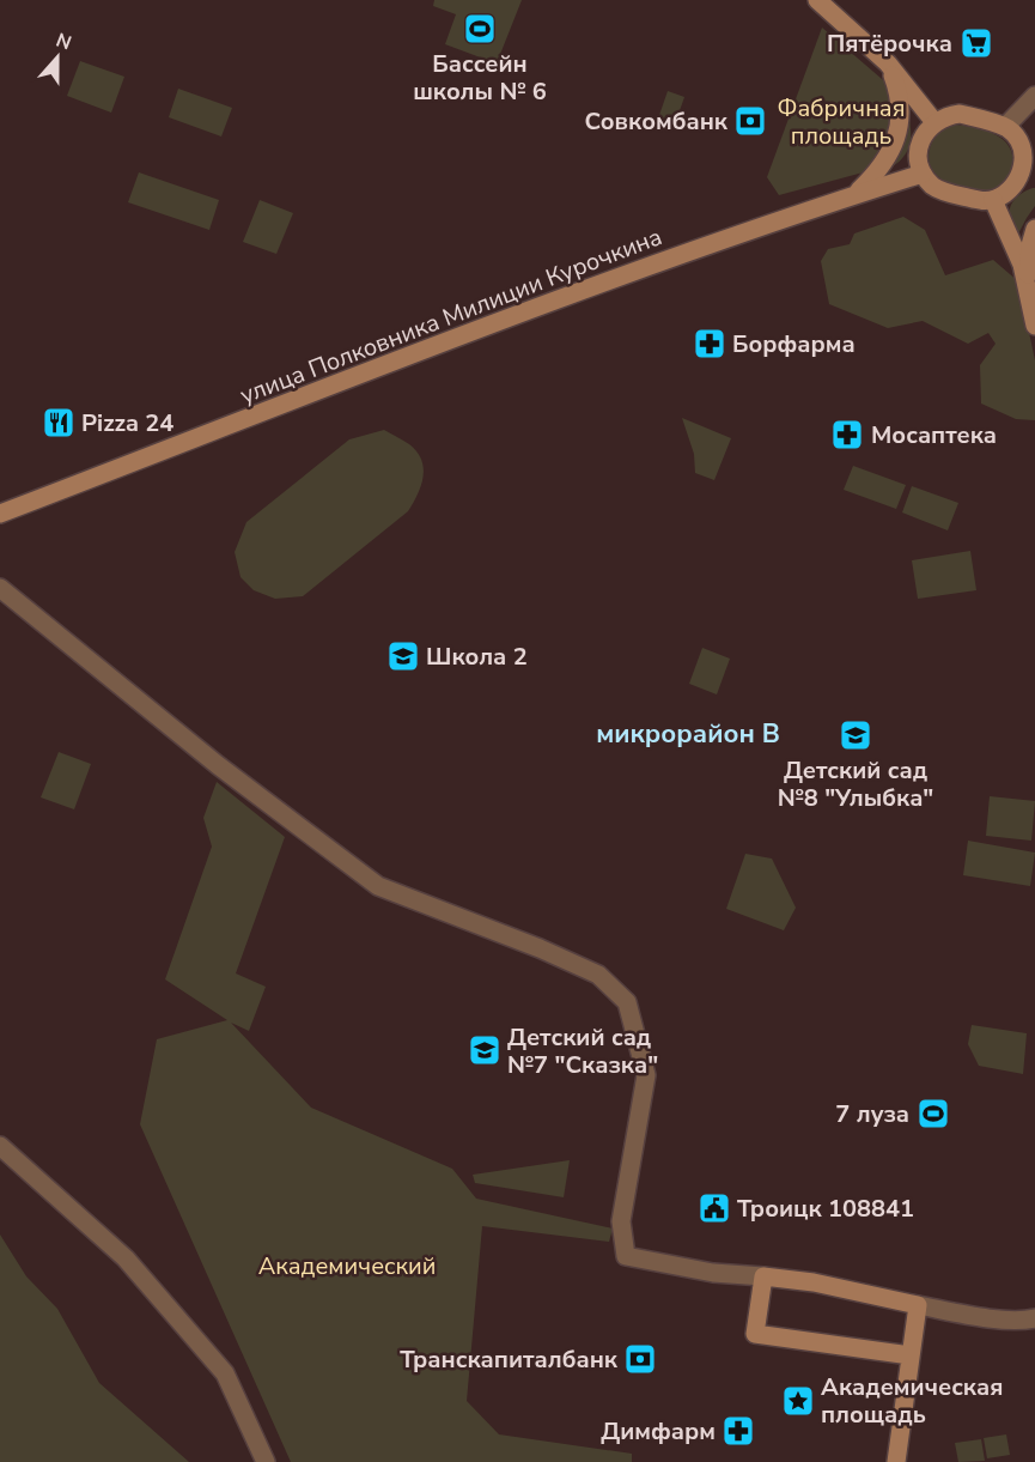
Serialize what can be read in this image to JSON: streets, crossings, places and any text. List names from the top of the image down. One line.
{"streets":{"street":["улица Полковника Милиции Курочкина"]},"districts":["микрорайон В"],"parks":["Фабричная площадь","Академический"],"places":{"sports":["Бассейн школы № 6","7 луза"],"supermarket":["Пятёрочка"],"bank":["Совкомбанк","Транскапиталбанк"],"pharmacy":["Борфарма","Мосаптека","Димфарм"],"restaurant":["Pizza 24"],"school or university":["Школа 2","Детский сад №8 \"Улыбка\"","Детский сад №7 \"Сказка\""],"public building":["Троицк 108841"],"place":["Академическая площадь"]},"north":"top"}
